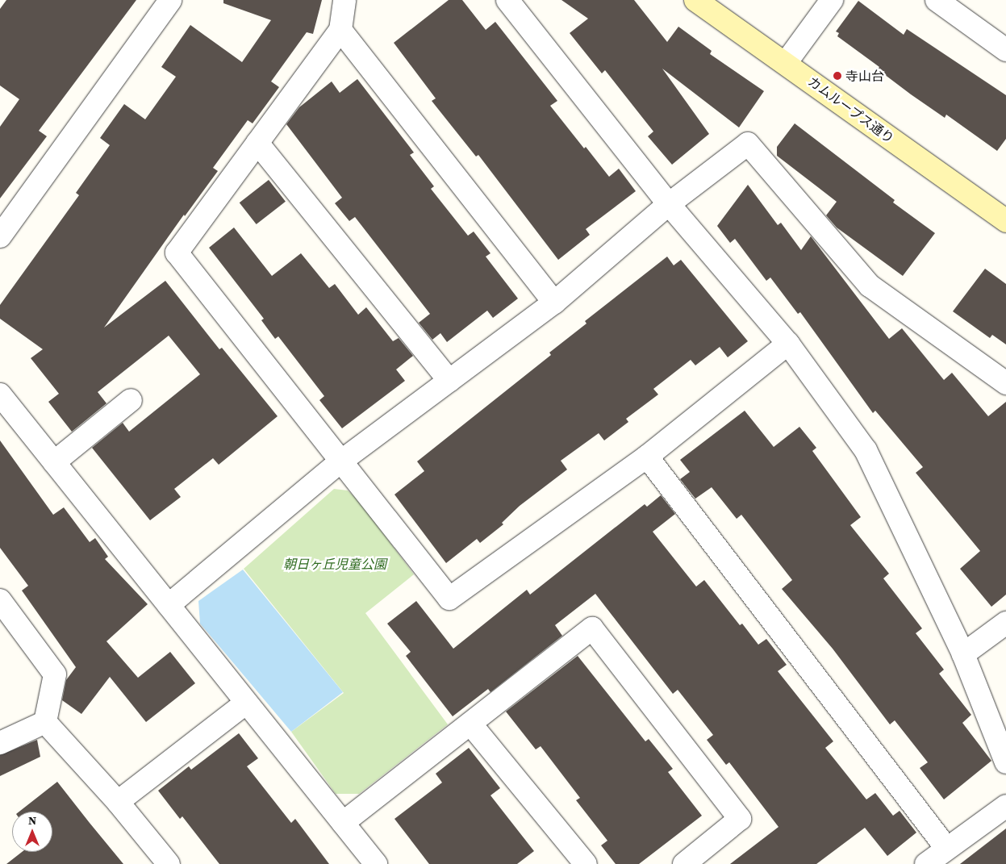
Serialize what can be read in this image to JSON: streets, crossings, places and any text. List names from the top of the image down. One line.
{"streets":{"street":["カムループス通り"]},"parks":["朝日ヶ丘児童公園"],"places":["寺山台"],"north":"top"}
